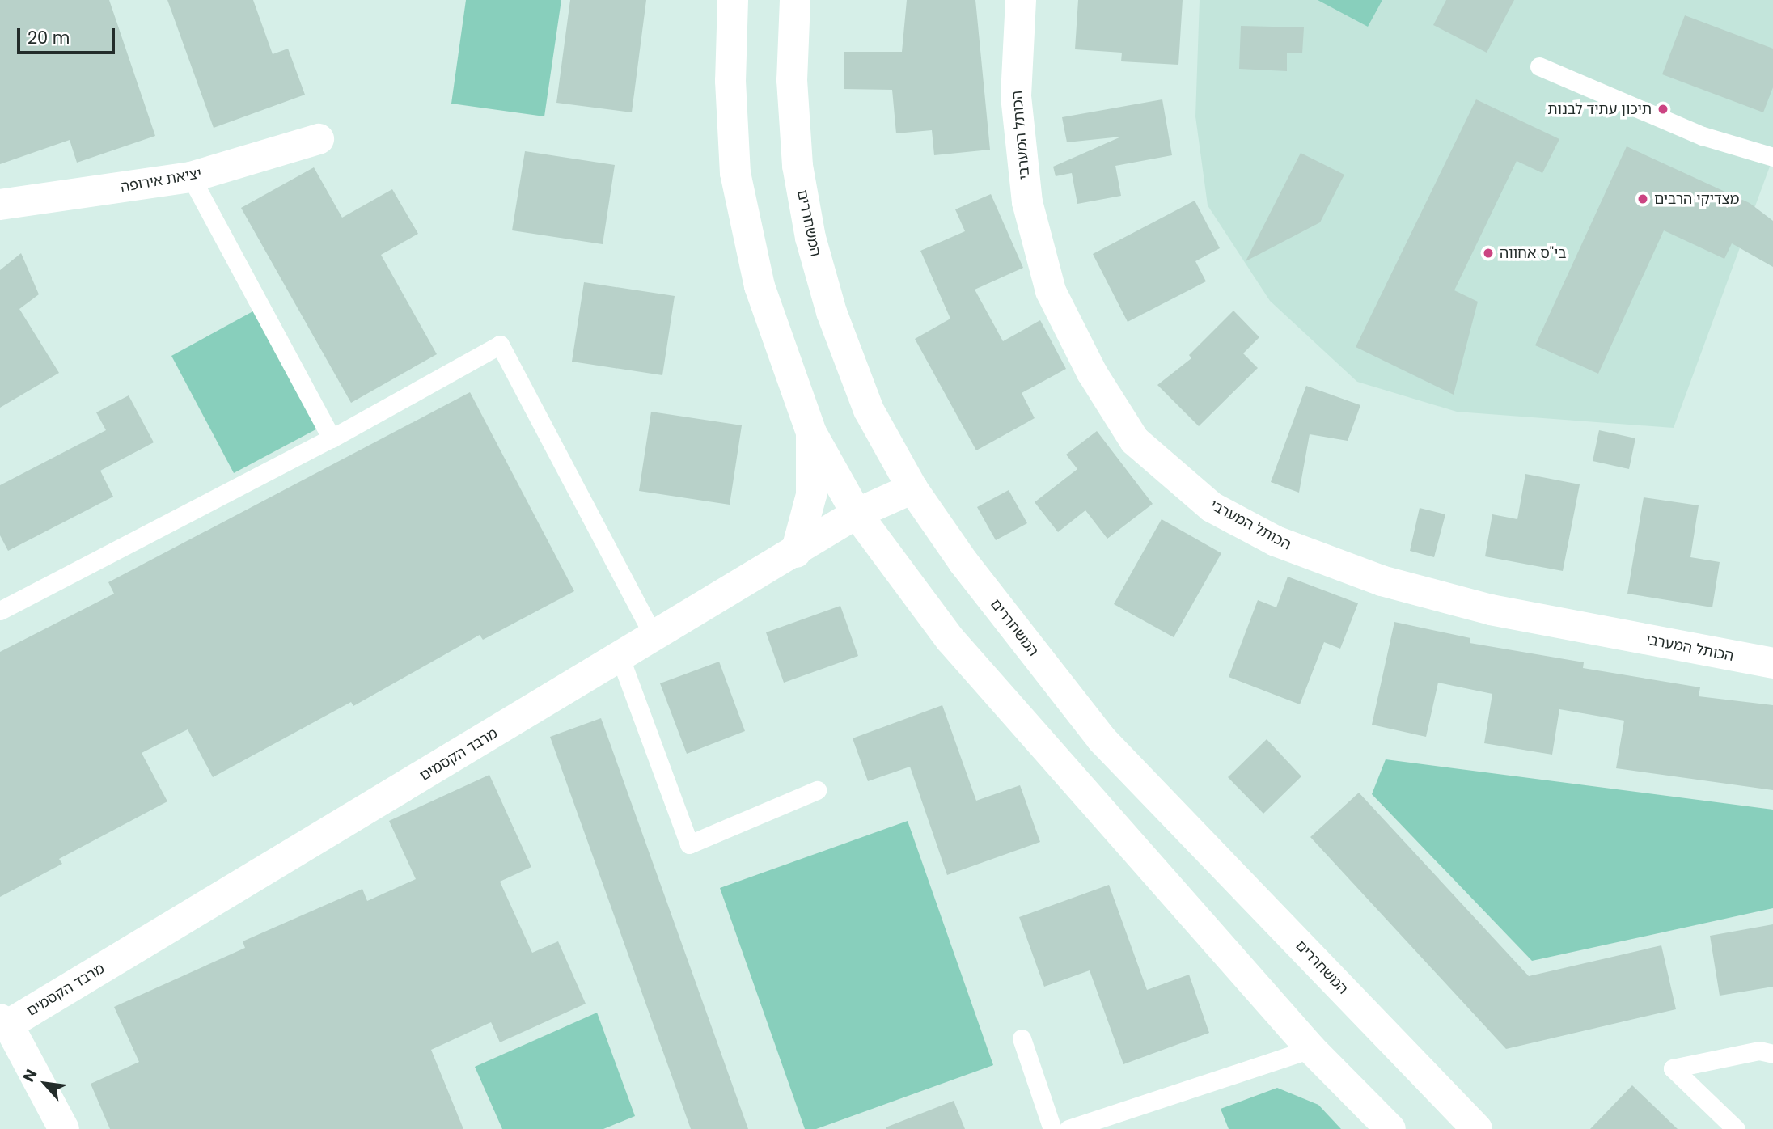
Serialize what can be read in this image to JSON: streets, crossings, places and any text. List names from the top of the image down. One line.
{"streets":{"main road":["הכותל המערבי","יציאת אירופה","המשחררים","מרבד הקסמים"]},"crossings":[["המשחררים","מרבד הקסמים"]],"places":["תיכון עתיד לבנות","מצדיקי הרבים","בי\"ס אחווה"],"scale_bar":"20 m","north":"top left"}
